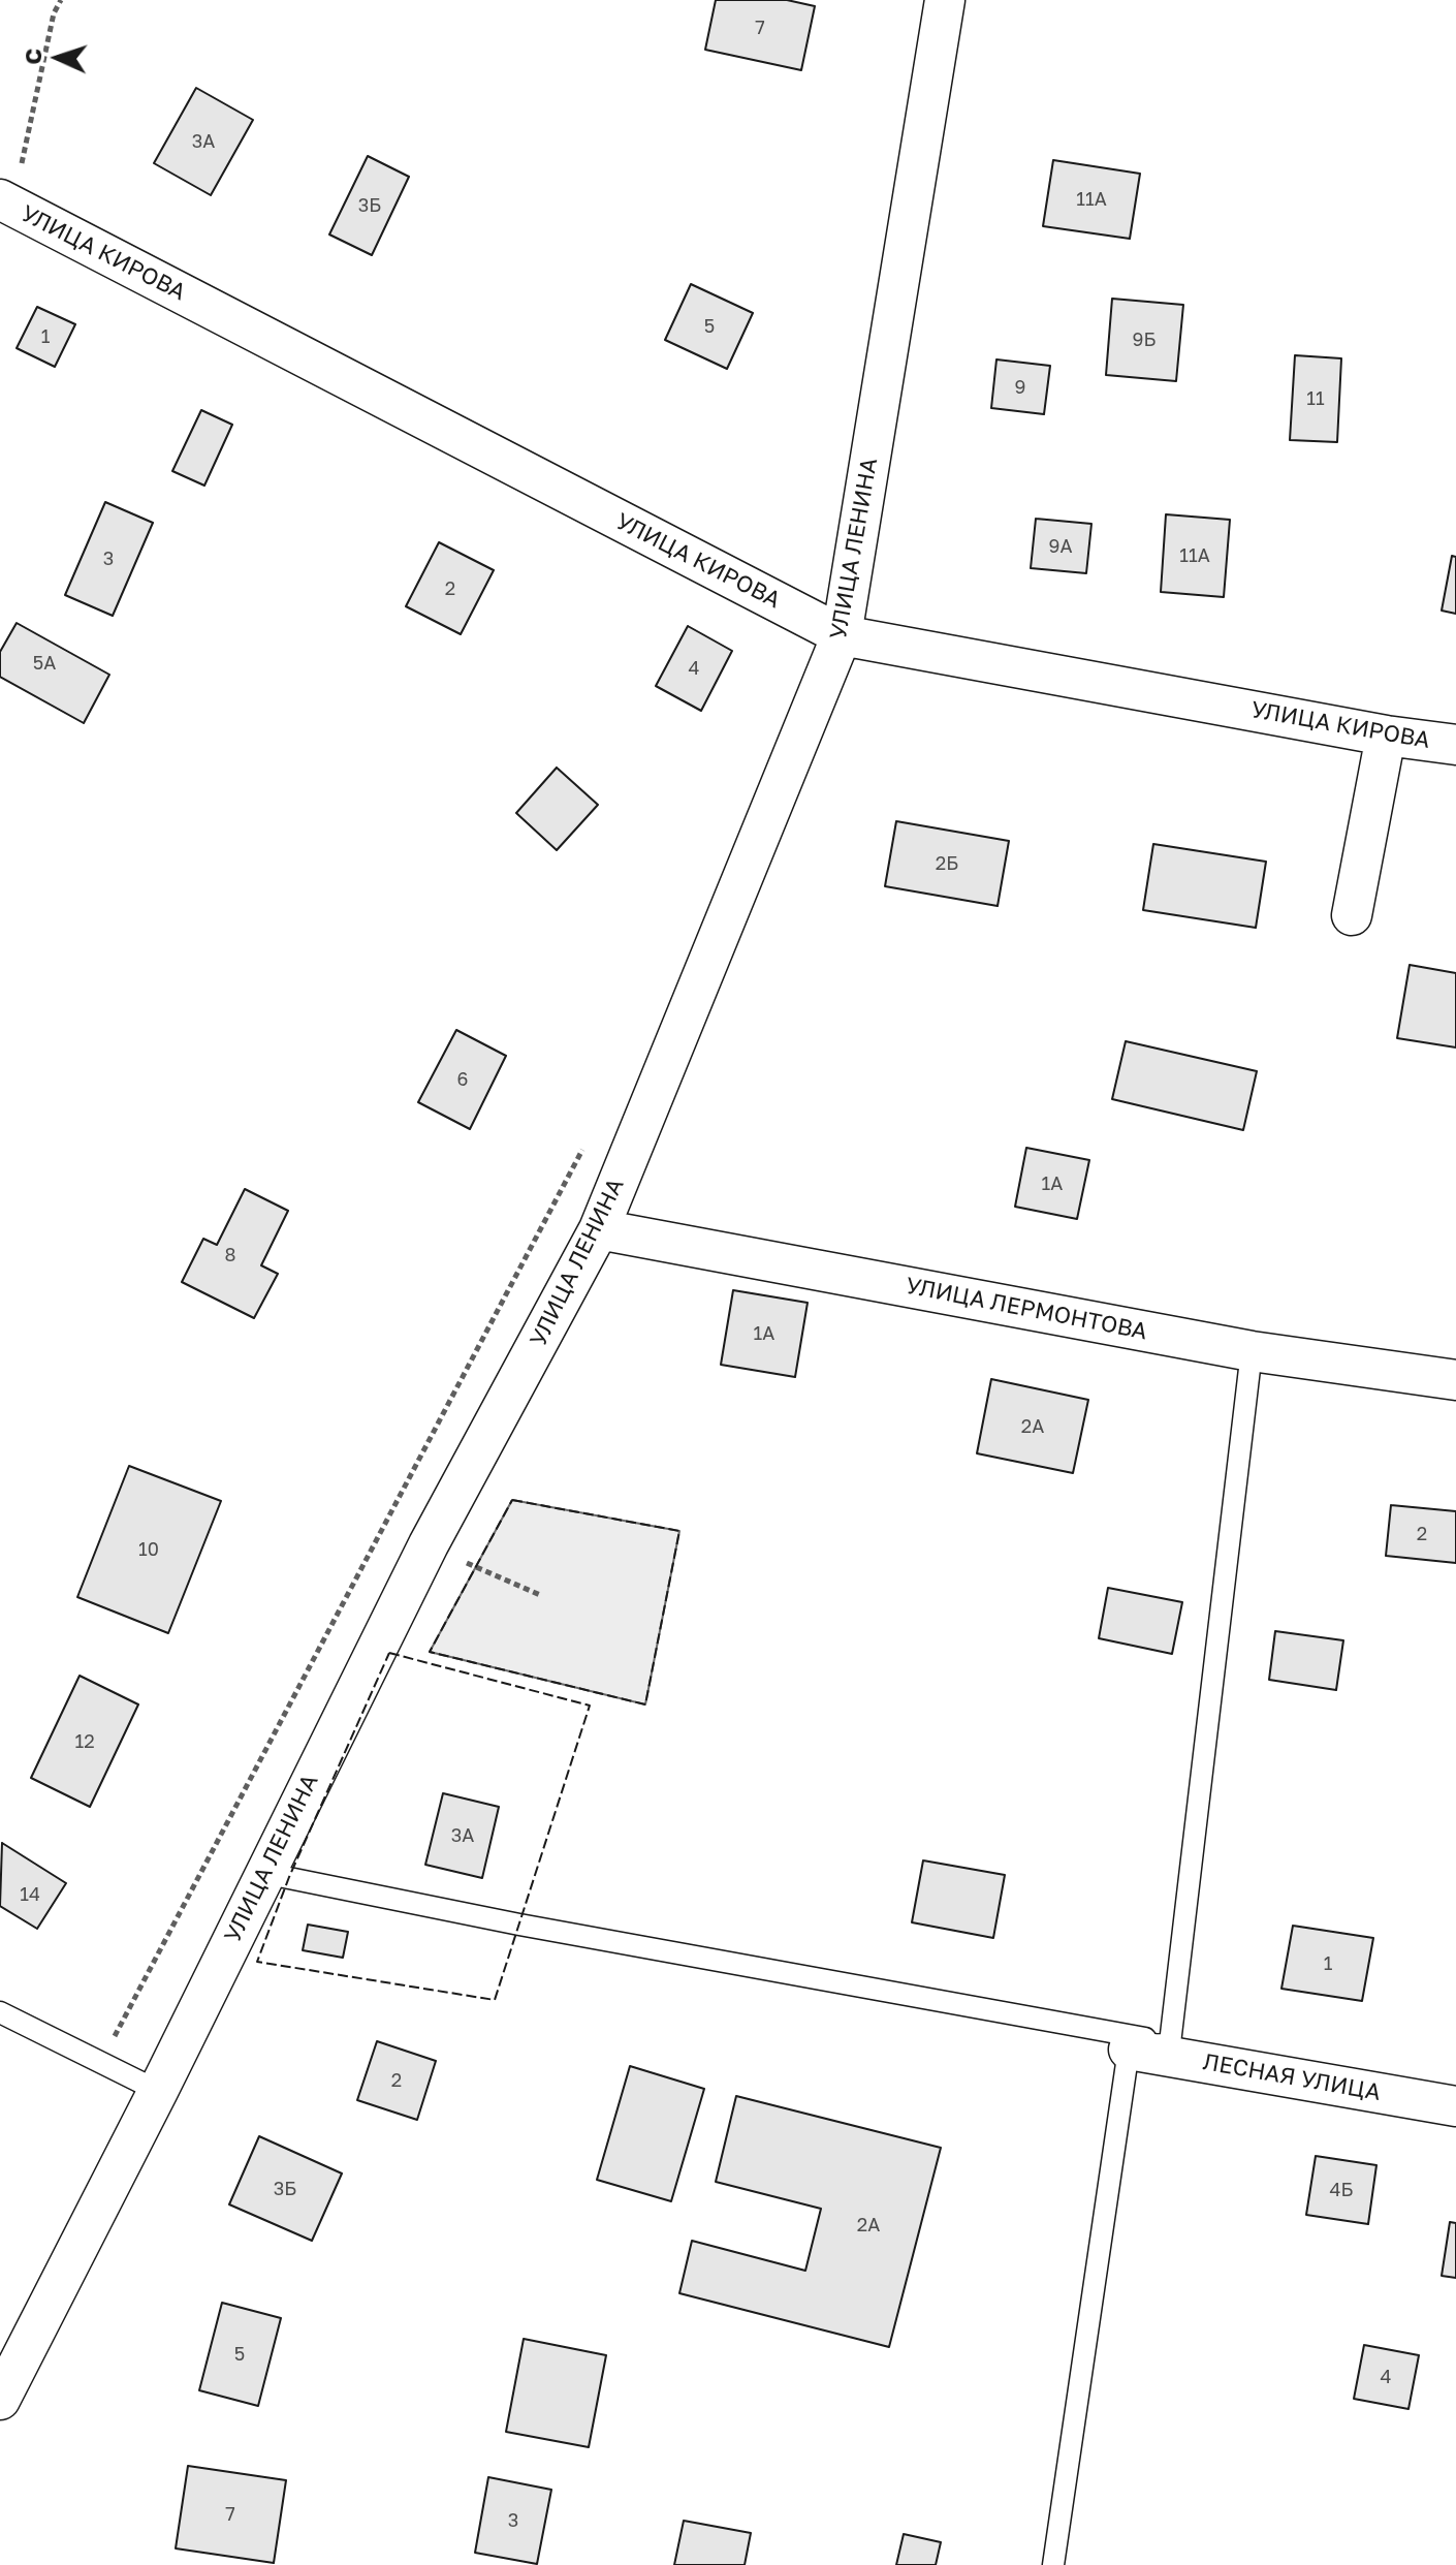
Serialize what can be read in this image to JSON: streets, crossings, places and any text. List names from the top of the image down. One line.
{"streets":{"street":["УЛИЦА КИРОВА","УЛИЦА ЛЕНИНА","УЛИЦА ЛЕРМОНТОВА","ЛЕСНАЯ УЛИЦА"]},"crossings":[["УЛИЦА КИРОВА","УЛИЦА ЛЕНИНА"],["УЛИЦА ЛЕНИНА","УЛИЦА ЛЕРМОНТОВА"]],"house_numbers":["7","3А","11А","3Б","5","1","9Б","9","11","9А","11А","3","2","5А","4","2Б","6","1А","8","1А","2А","2","10","12","3А","14","1","2","3Б","4Б","2А","5","4","7","3"],"north":"left"}
